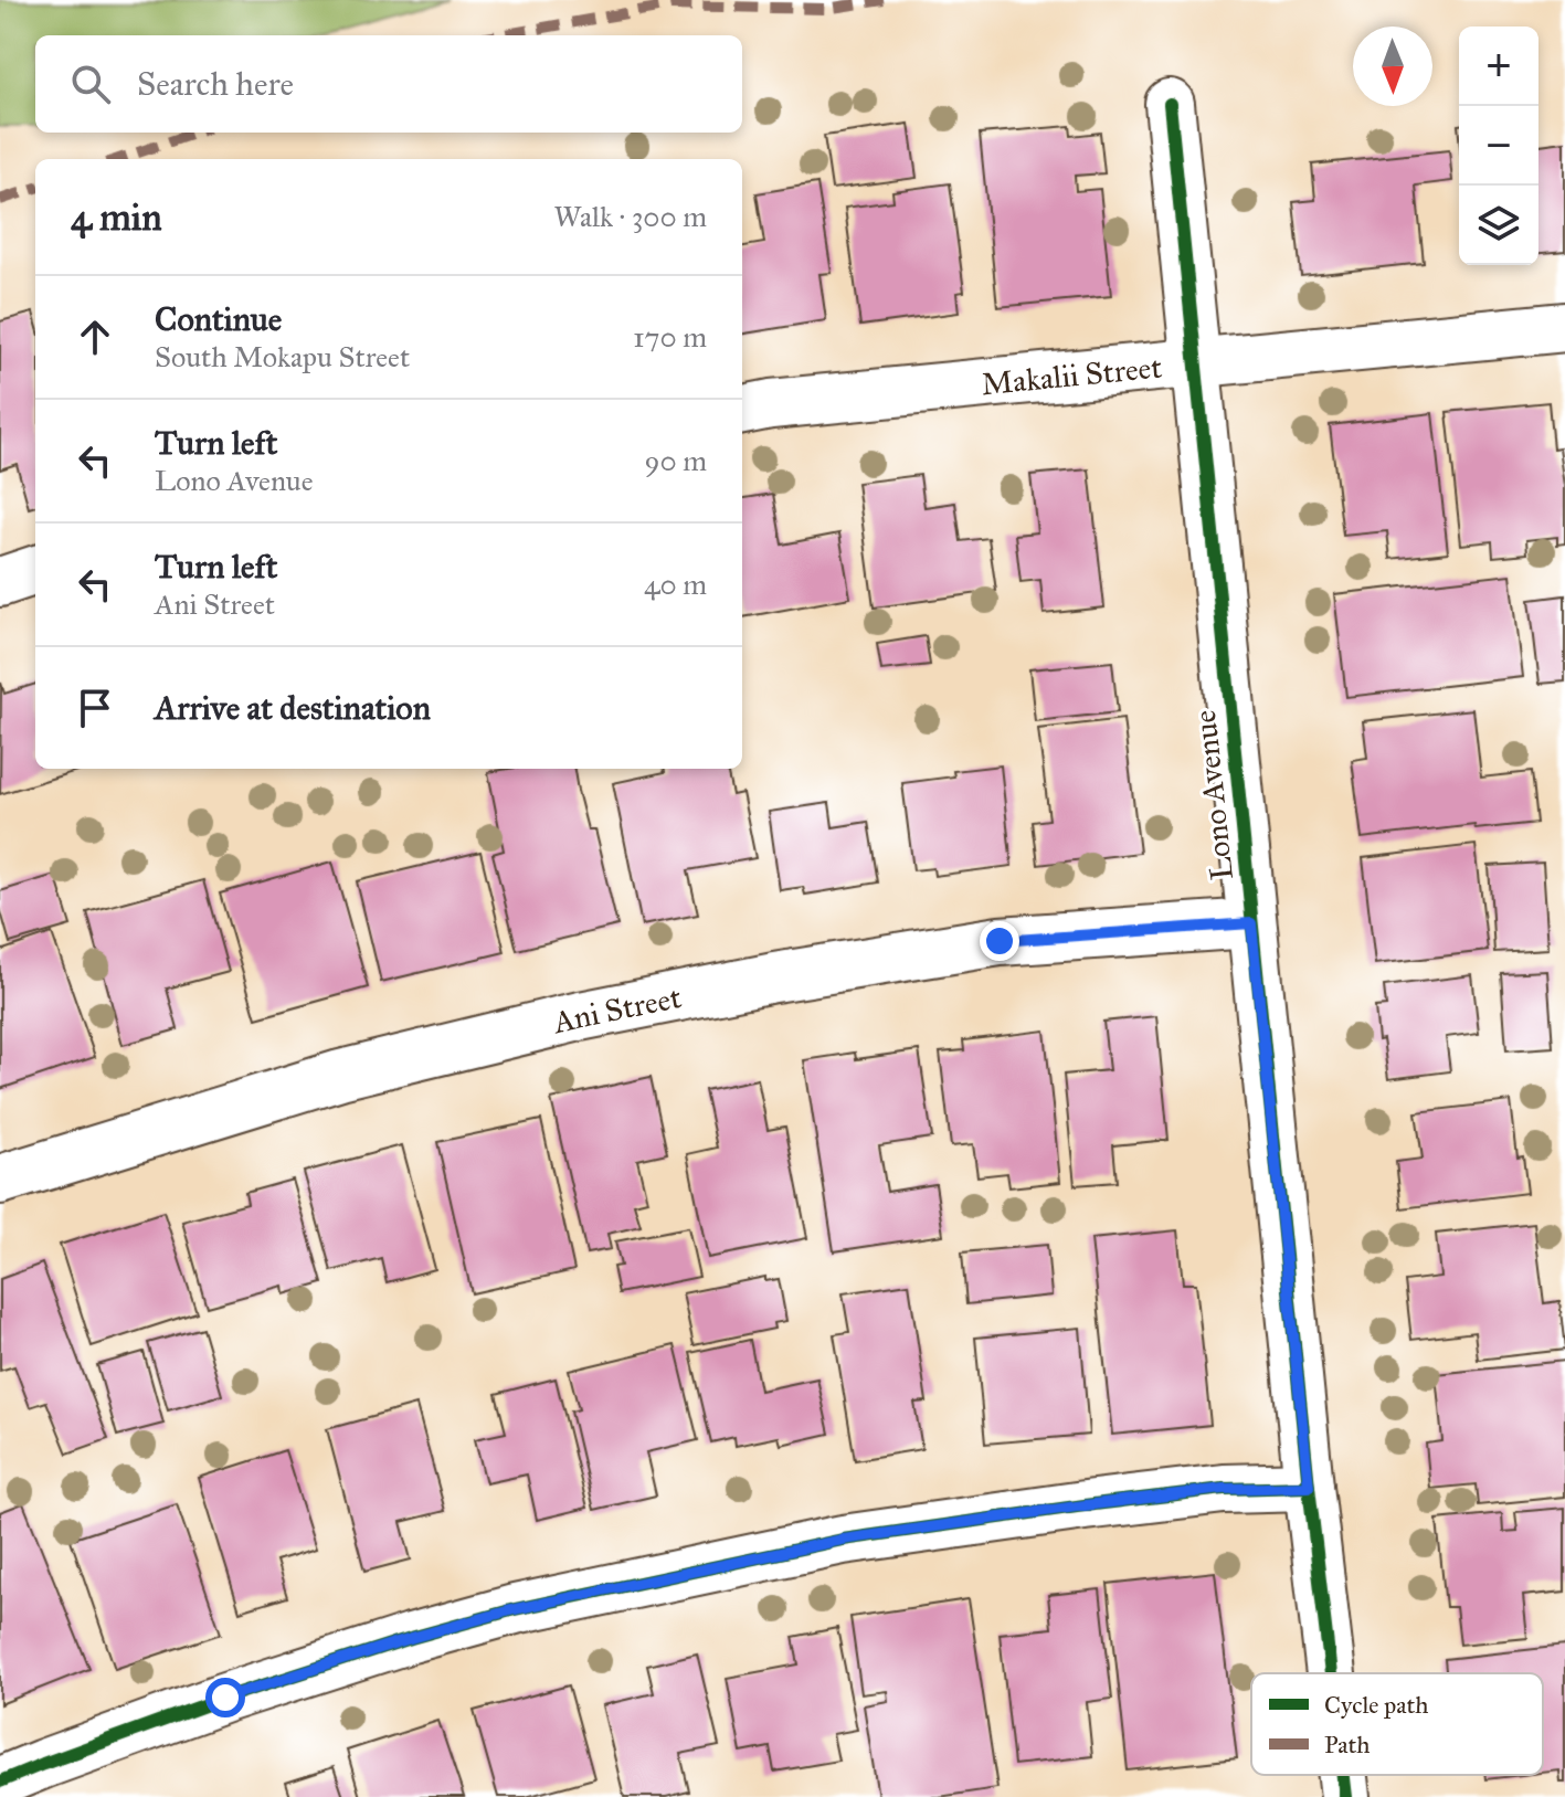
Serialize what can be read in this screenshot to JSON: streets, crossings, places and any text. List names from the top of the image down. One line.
{"streets":{"street":["Makalii Street","Lono Avenue","Ani Street"]},"crossings":[["Makalii Street","Lono Avenue"],["Lono Avenue","Ani Street"]],"legend":["Cycle path","Path"],"north":"bottom","page":{"map_buttons":["+","−"],"search":"Search here","heading":["4 min","Walk · 300 m"],"list":[["Continue","South Mokapu Street","170 m"],["Turn left","Lono Avenue","90 m"],["Turn left","Ani Street","40 m"],"Arrive at destination"]}}
